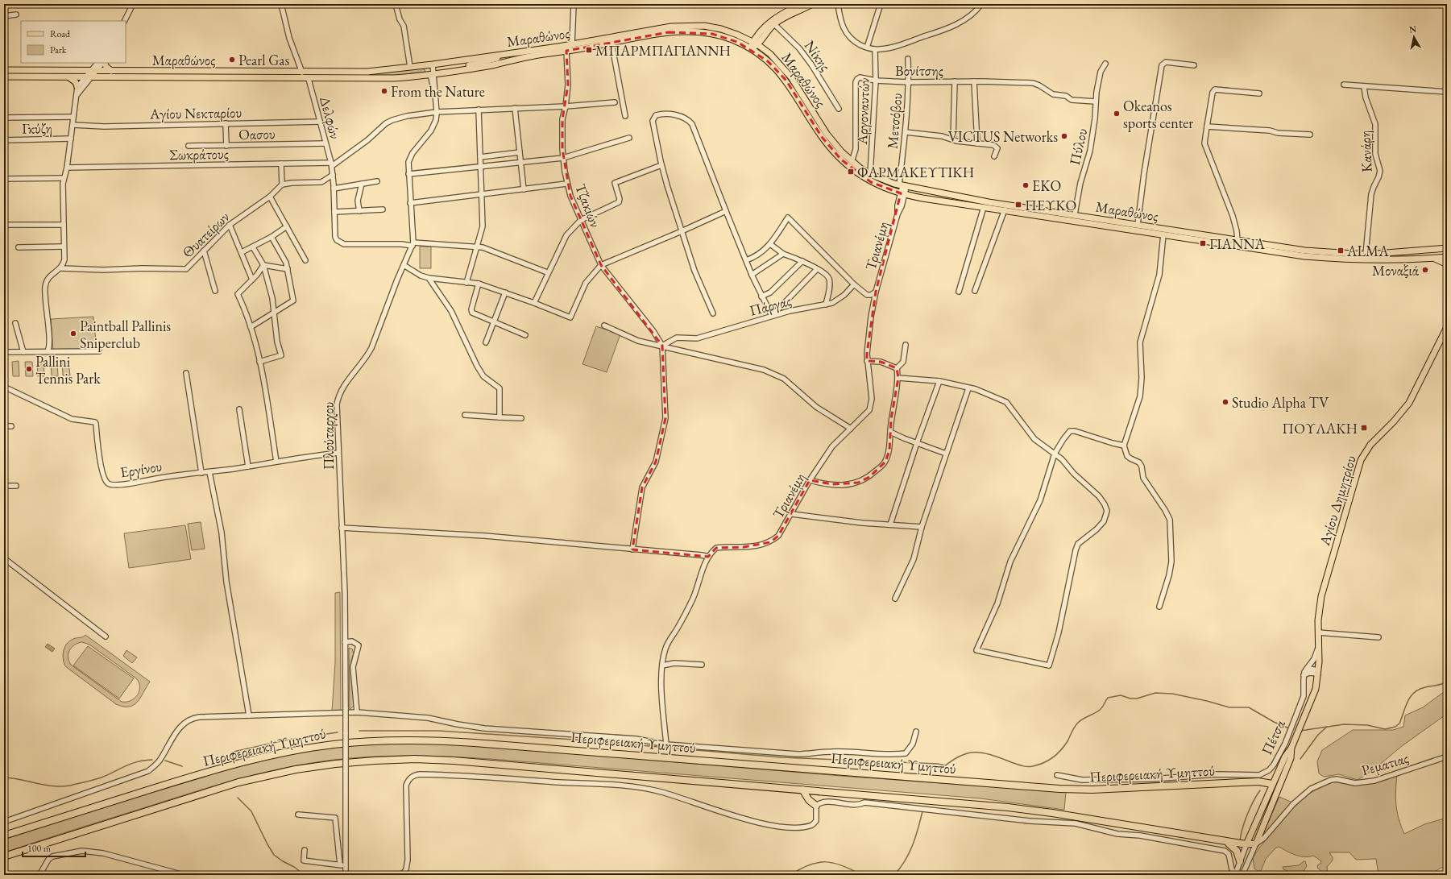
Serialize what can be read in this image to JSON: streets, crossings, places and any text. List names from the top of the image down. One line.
{"streets":{"highway":["Περιφερειακή Υμηττού"],"main road":["Μαραθώνος","Αγίου Δημητρίου","Πέτσα"],"street":["Νίκης","Βονίτσης","Αργοναυτών","Αγίου Νεκταρίου","Δελφών","Μετσόβου","Γκύζη","Οασου","Πύλου","Κανάρη","Σωκράτους","Τζακιών","Θυατείρων","Τριανέμη","Πάργας","Πλούταρχου","Εργίνου","Ρεματιας"]},"crossings":[["Μαραθώνος","Βονίτσης"],["Μαραθώνος","Αργοναυτών"],["Μαραθώνος","Δελφών"],["Μαραθώνος","Μετσόβου"],["Μαραθώνος","Πύλου"],["Μαραθώνος","Κανάρη"],["Μαραθώνος","Τζακιών"],["Μαραθώνος","Τριανέμη"],["Μαραθώνος","Πλούταρχου"],["Βονίτσης","Αργοναυτών"],["Βονίτσης","Μετσόβου"],["Βονίτσης","Πύλου"],["Αγίου Νεκταρίου","Δελφών"],["Δελφών","Οασου"],["Δελφών","Σωκράτους"],["Δελφών","Πλούταρχου"],["Μετσόβου","Τριανέμη"],["Τζακιών","Πάργας"],["Πλούταρχου","Εργίνου"],["Αγίου Δημητρίου","Πέτσα"],["Πέτσα","Περιφερειακή Υμηττού"],["Πέτσα","Ρεματιας"]],"places":{"transit":["ΜΠΑΡΜΠΑΓΙΑΝΝΗ","ΦΑΡΜΑΚΕΥΤΙΚΗ","ΠΕΥΚΟ","ΓΙΑΝΝΑ","ALMA","ΠΟΥΛΑΚΗ"],"other":["Pearl Gas","From the Nature","Okeanos sports center","VICTUS Networks","EKO","Μοναξιά","Paintball Pallinis Sniperclub","Pallini Tennis Park","Studio Alpha TV"]},"legend":["Road","Park"],"scale_bar":"100 m","north":"top"}
